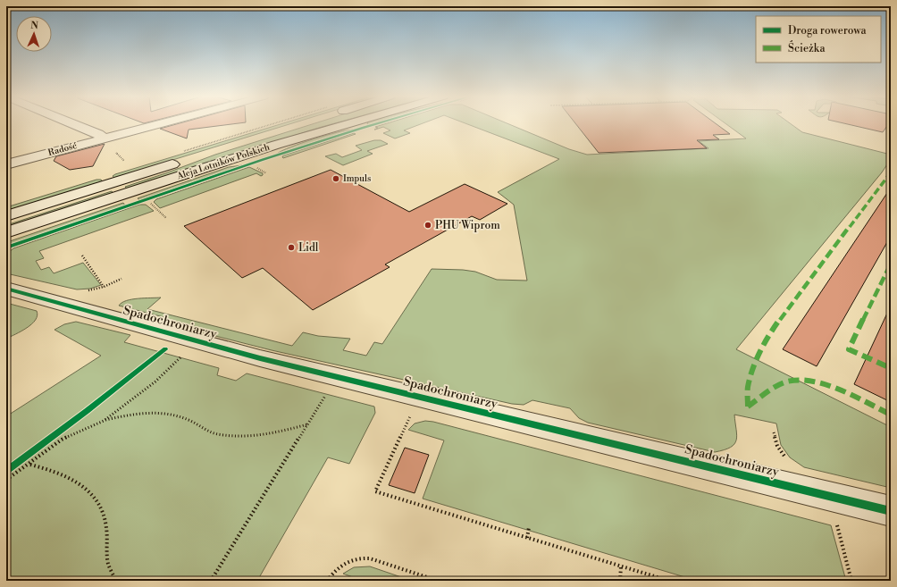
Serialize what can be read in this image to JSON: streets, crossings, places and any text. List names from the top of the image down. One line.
{"streets":{"street":["Radość","Aleja Lotników Polskich","Spadochroniarzy"]},"places":["Impuls","PHU Wiprom","Lidl"],"legend":["Droga rowerowa","Ścieżka"],"north":"top"}
